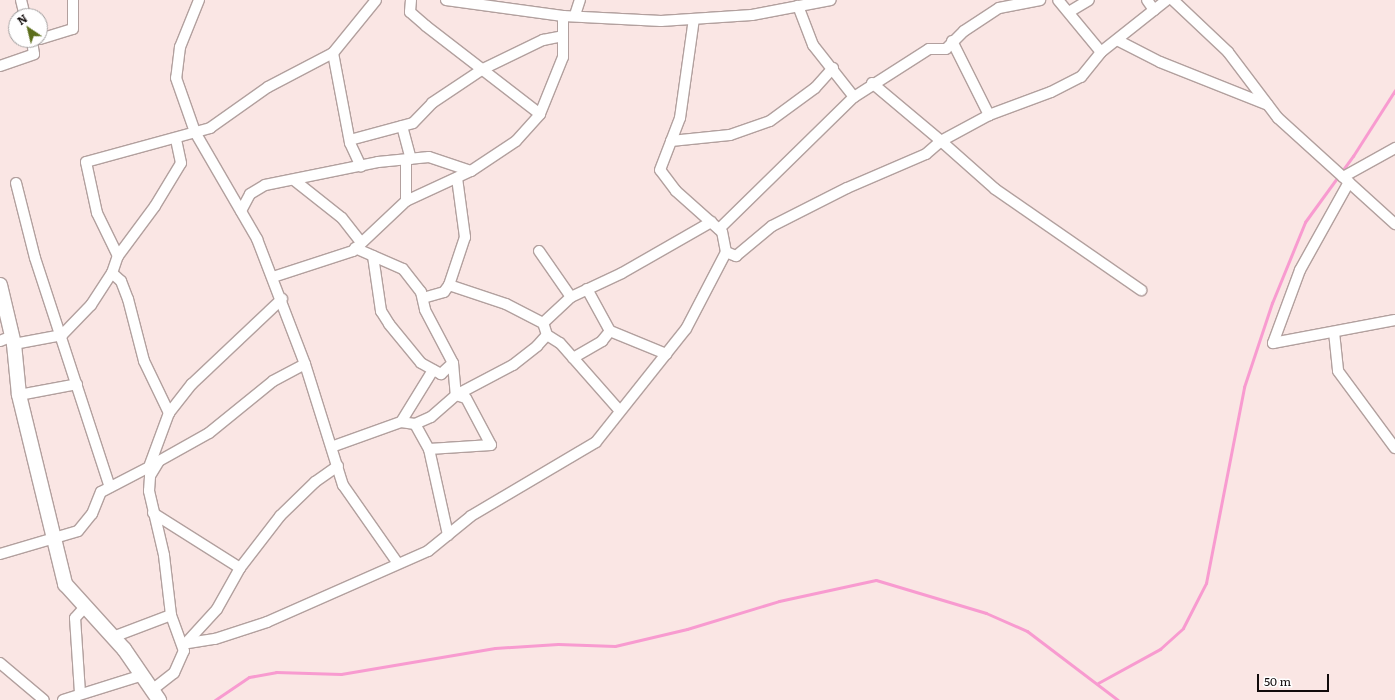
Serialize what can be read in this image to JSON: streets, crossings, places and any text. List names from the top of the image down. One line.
{"scale_bar":"50 m","north":"top left"}
